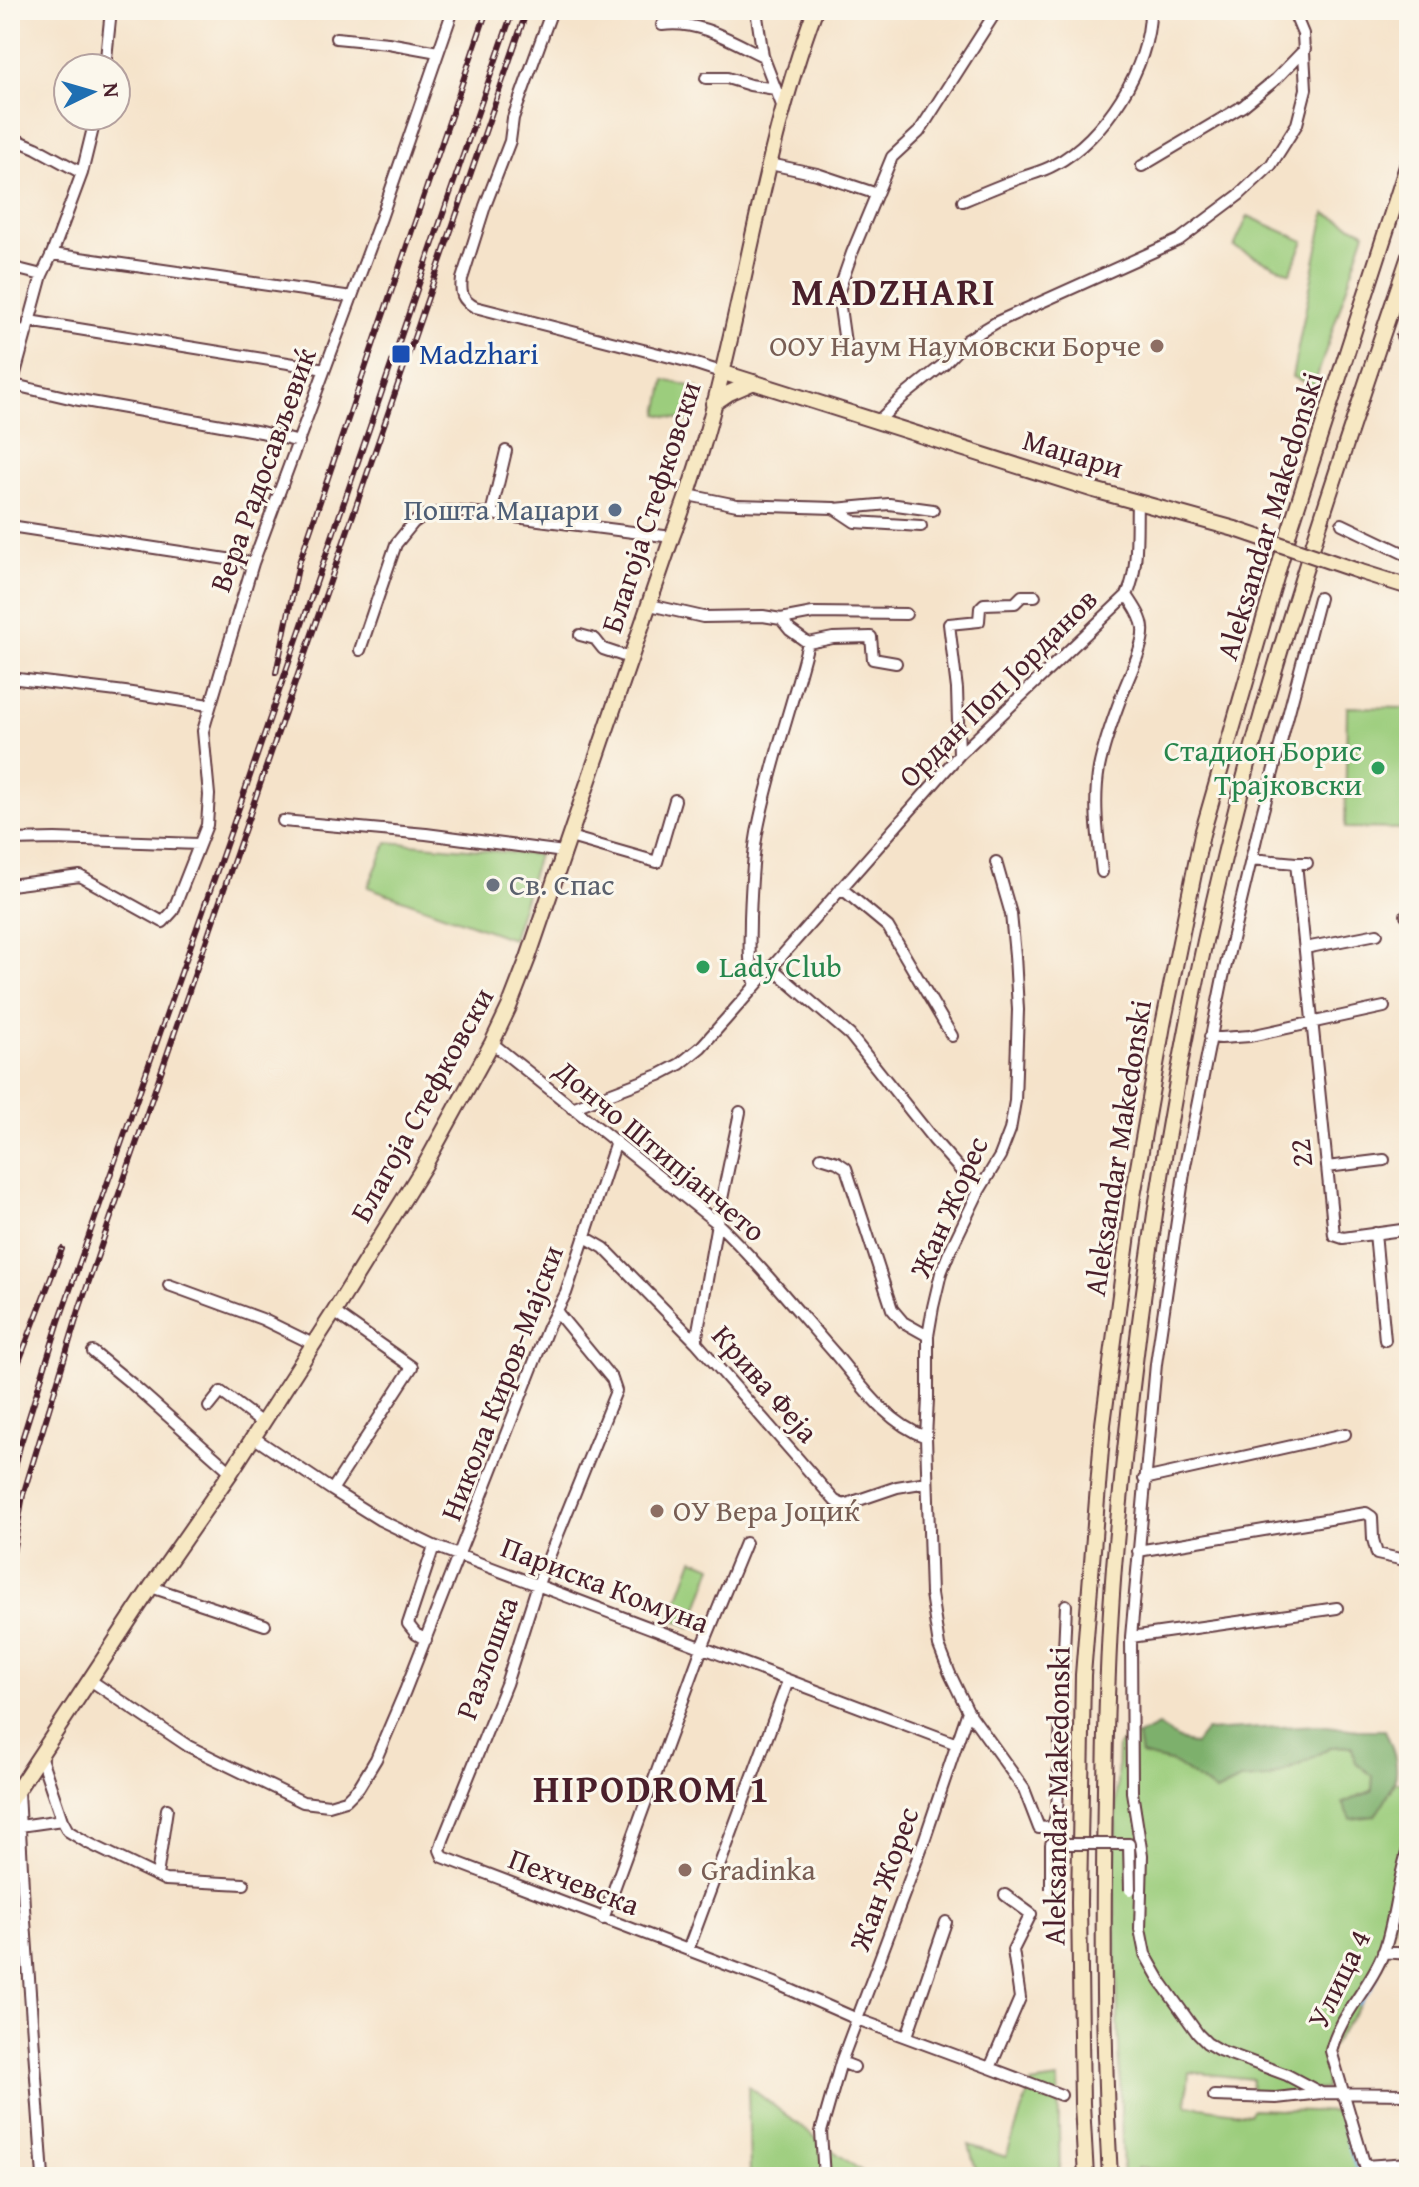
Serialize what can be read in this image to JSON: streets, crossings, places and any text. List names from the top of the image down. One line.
{"streets":{"street":["Маџари","Вера Радосављевиќ","Благоја Стефковски","Aleksandar Makedonski","Ордан Поп Јорданов","Дончо Штипјанчето","22","Жан Жорес","Никола Киров-Мајски","Крива Феја","Париска Комуна","Разлошка","Пехчевска","Улица 4"]},"crossings":[["Маџари","Благоја Стефковски"],["Маџари","Ордан Поп Јорданов"],["Благоја Стефковски","Дончо Штипјанчето"],["Благоја Стефковски","Никола Киров-Мајски"],["Благоја Стефковски","Париска Комуна"],["Ордан Поп Јорданов","Дончо Штипјанчето"],["Дончо Штипјанчето","Жан Жорес"],["Дончо Штипјанчето","Никола Киров-Мајски"],["Жан Жорес","Крива Феја"],["Жан Жорес","Париска Комуна"],["Жан Жорес","Пехчевска"],["Никола Киров-Мајски","Крива Феја"],["Никола Киров-Мајски","Париска Комуна"],["Никола Киров-Мајски","Разлошка"],["Париска Комуна","Разлошка"],["Разлошка","Пехчевска"]],"districts":["MADZHARI","HIPODROM 1"],"places":{"other":["ООУ Наум Наумовски Борче","Пошта Маџари","Стадион Борис Трајковски","Св. Спас","Lady Club","ОУ Вера Јоциќ","Gradinka"],"transit":["Madzhari"]},"north":"right"}
